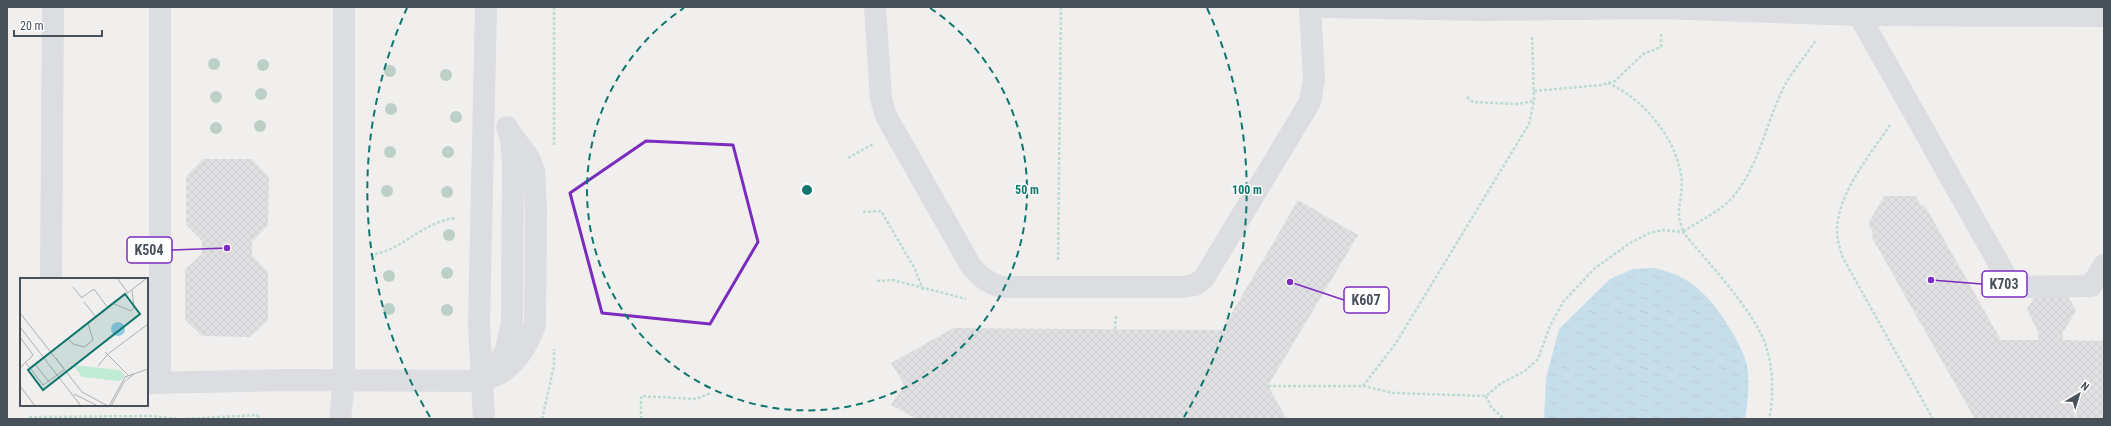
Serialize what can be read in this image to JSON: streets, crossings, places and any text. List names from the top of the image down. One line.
{"places":["K504","K703","K607"],"scale_bar":"20 m","north":"top right","rings":["50 m","100 m"]}
